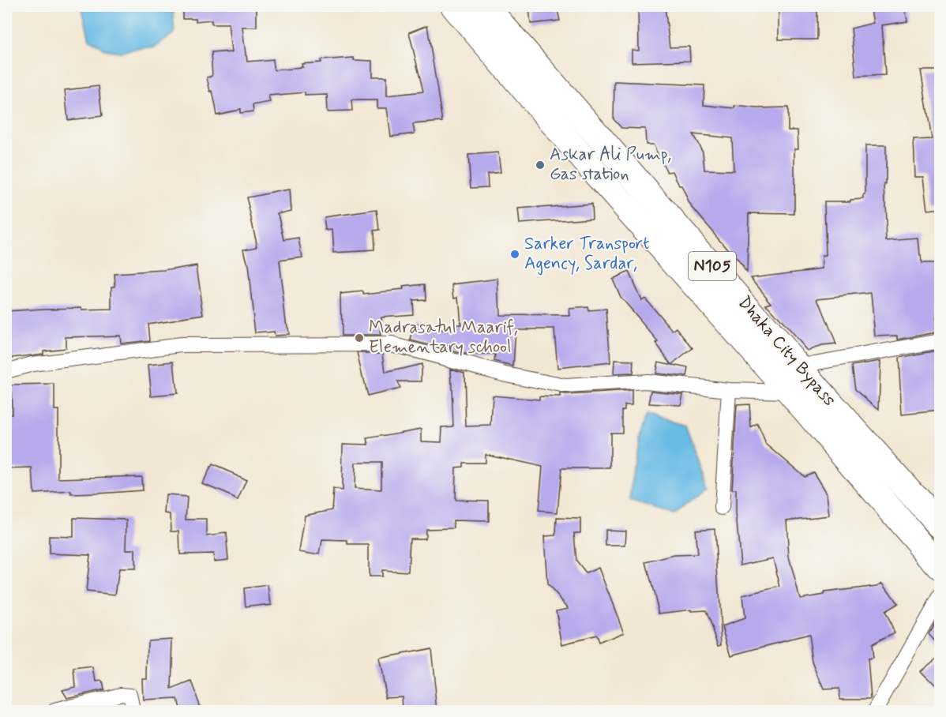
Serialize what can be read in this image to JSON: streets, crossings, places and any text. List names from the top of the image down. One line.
{"streets":{"highway":["N105","Dhaka City Bypass"]},"places":["Askar Ali Pump, Gas station","Sarker Transport Agency, Sardar,","Madrasatul Maarif, Elementary school"]}
